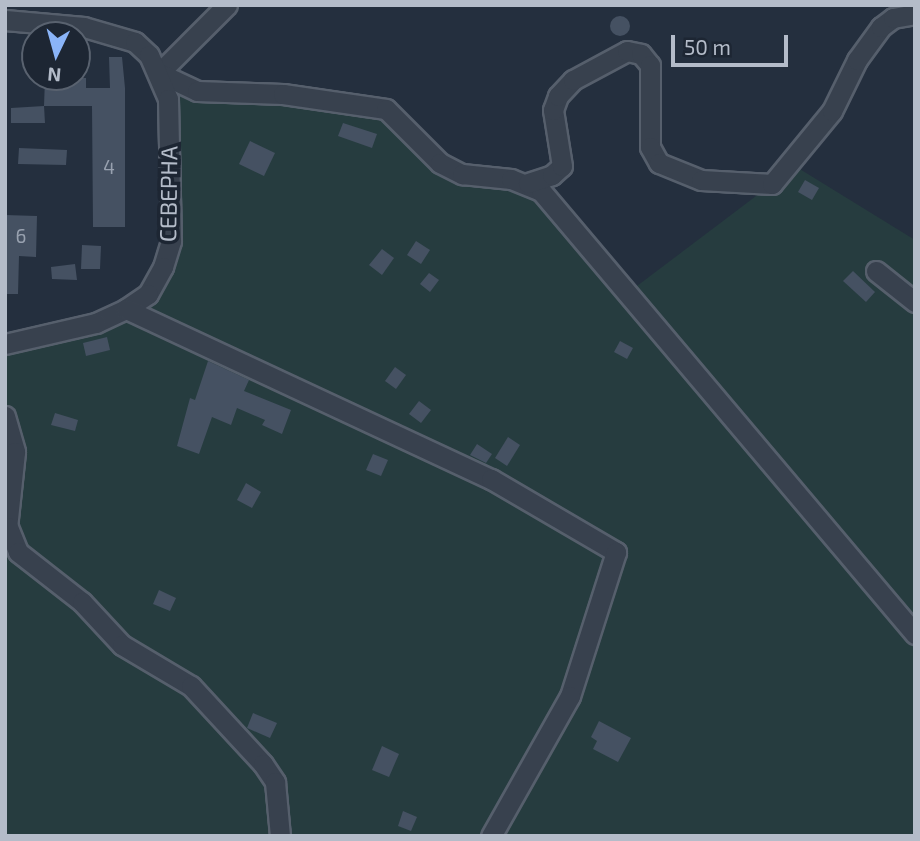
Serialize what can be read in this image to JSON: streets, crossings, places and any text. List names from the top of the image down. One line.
{"streets":{"street":["СЕВЕРНА"]},"house_numbers":["4","6"],"scale_bar":"50 m","north":"bottom"}
